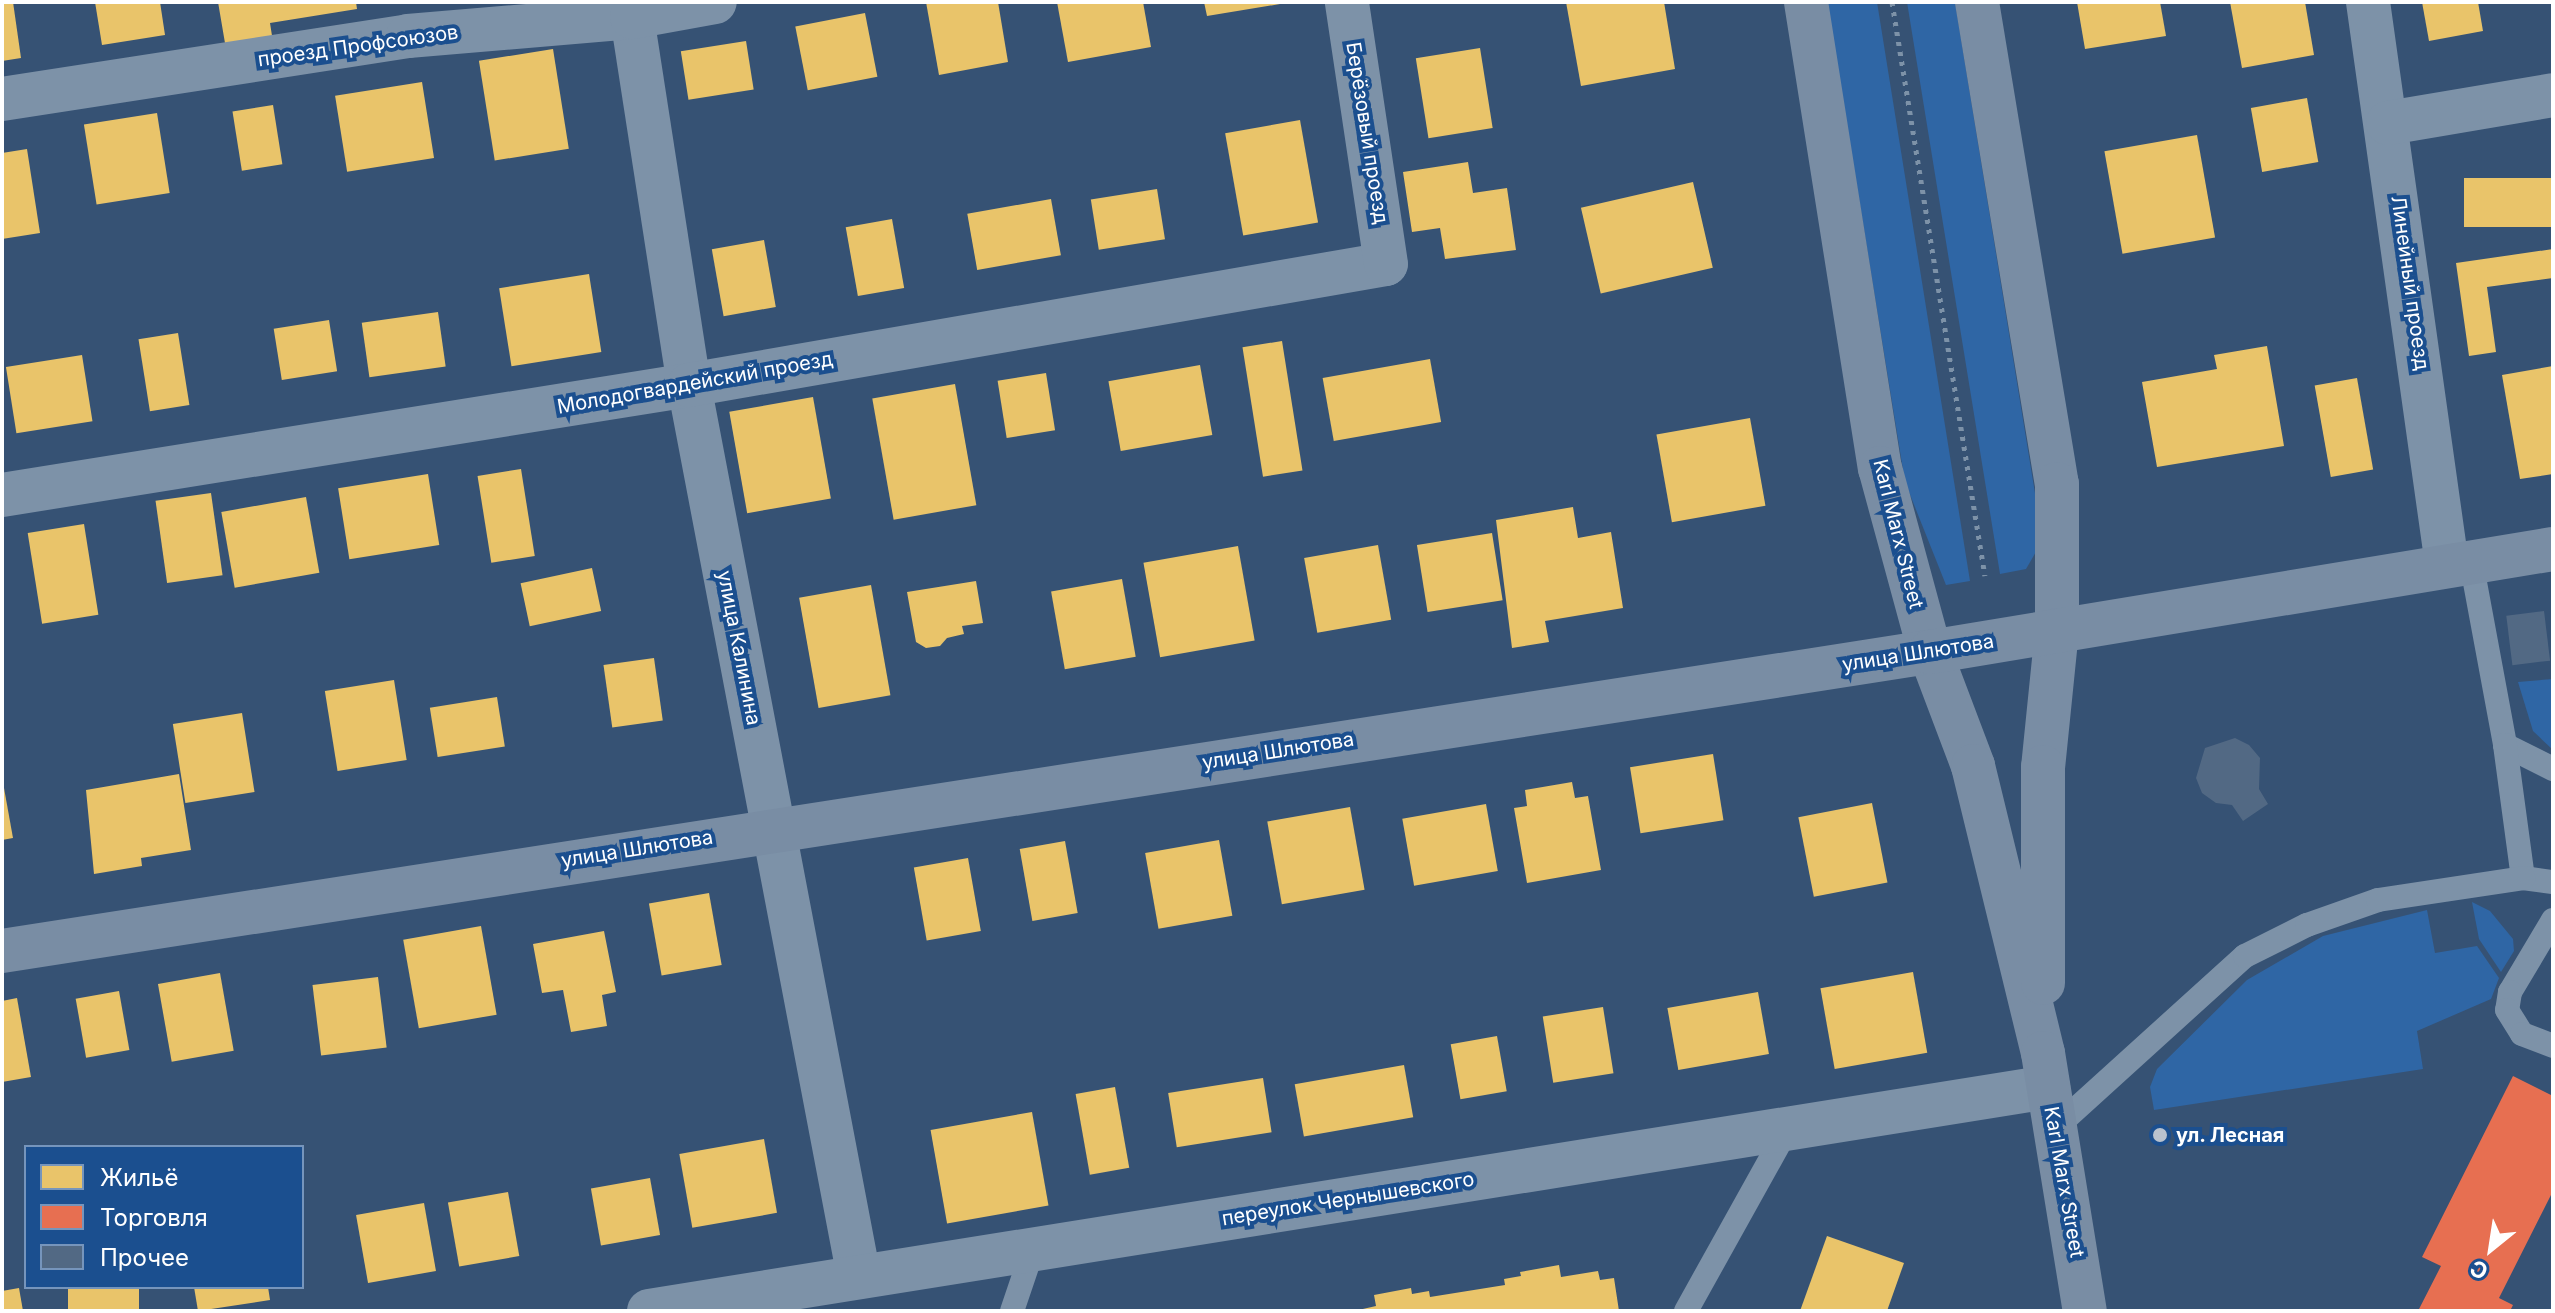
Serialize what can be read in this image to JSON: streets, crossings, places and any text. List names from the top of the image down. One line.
{"streets":{"main road":["Karl Marx Street","улица Шлютова"],"street":["проезд Профсоюзов","Берёзовый проезд","Линейный проезд","Молодогвардейский проезд","улица Калинина","переулок Чернышевского"]},"crossings":[["проезд Профсоюзов","улица Калинина"],["Берёзовый проезд","Молодогвардейский проезд"],["Линейный проезд","улица Шлютова"],["Молодогвардейский проезд","улица Калинина"],["Karl Marx Street","улица Шлютова"],["Karl Marx Street","переулок Чернышевского"],["улица Калинина","улица Шлютова"],["улица Калинина","переулок Чернышевского"]],"places":["ул. Лесная"],"legend":["Жильё","Торговля","Прочее"],"north":"bottom left"}
